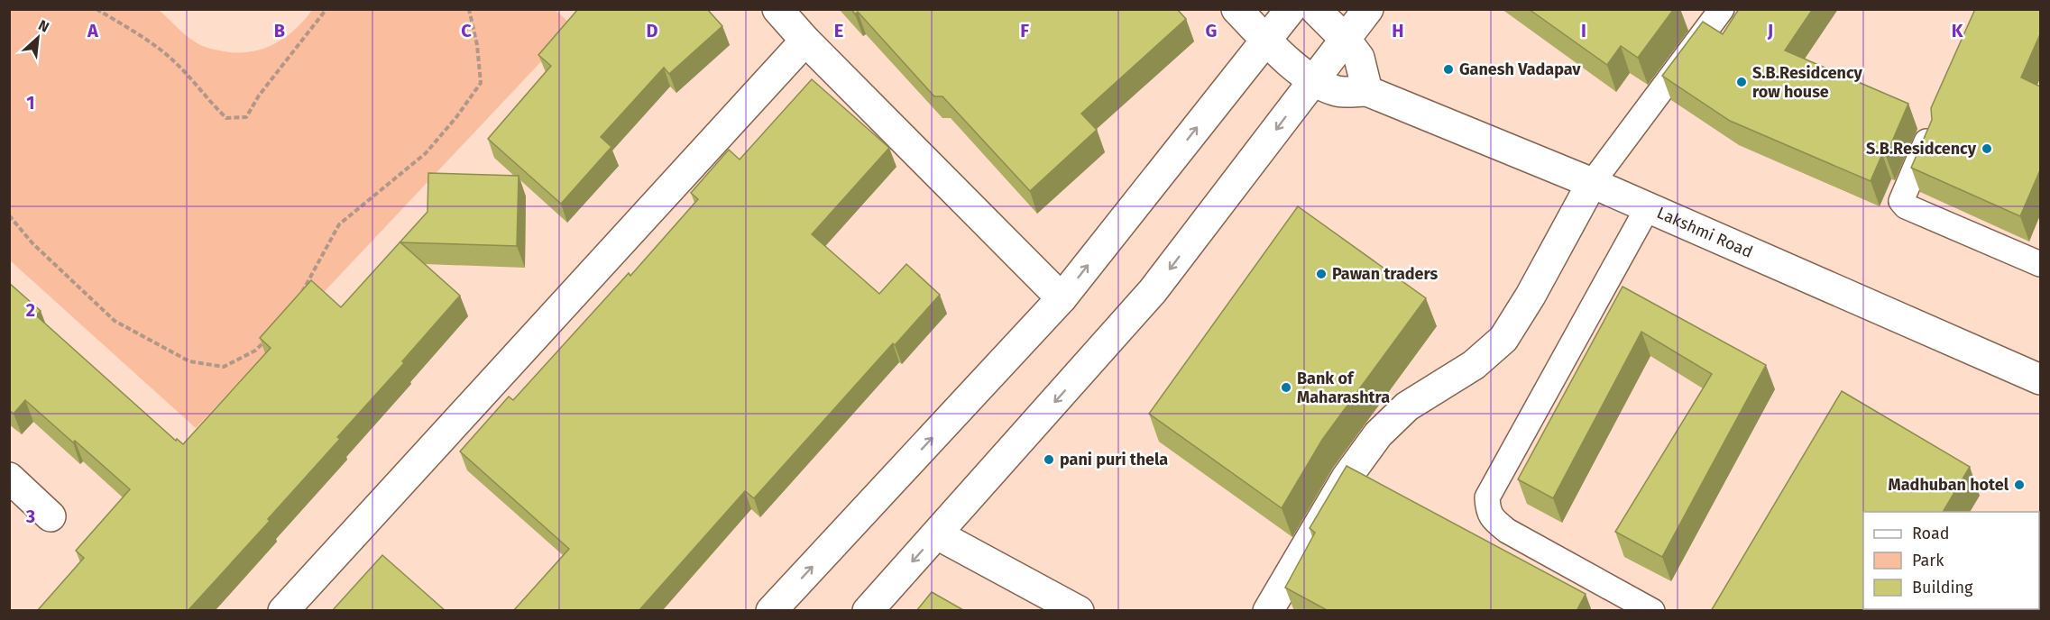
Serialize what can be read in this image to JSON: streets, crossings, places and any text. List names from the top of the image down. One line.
{"streets":{"main road":["Lakshmi Road"]},"places":["Ganesh Vadapav","S.B.Residcency row house","S.B.Residcency","Pawan traders","Bank of Maharashtra","pani puri thela","Madhuban hotel"],"legend":["Road","Park","Building"],"north":"top right","grid":{"columns":["A","B","C","D","E","F","G","H","I","J","K"],"rows":["1","2","3"]}}
